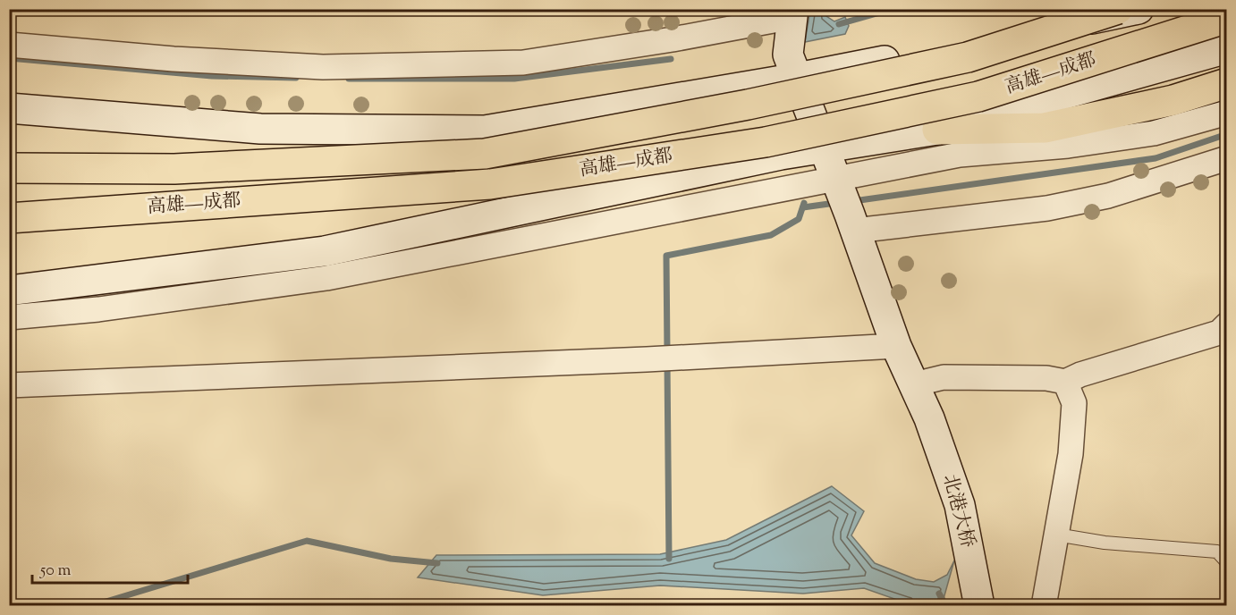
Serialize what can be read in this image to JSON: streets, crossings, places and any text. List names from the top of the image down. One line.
{"streets":{"highway":["高雄—成都"],"street":["北港大桥"]},"scale_bar":"50 m"}
